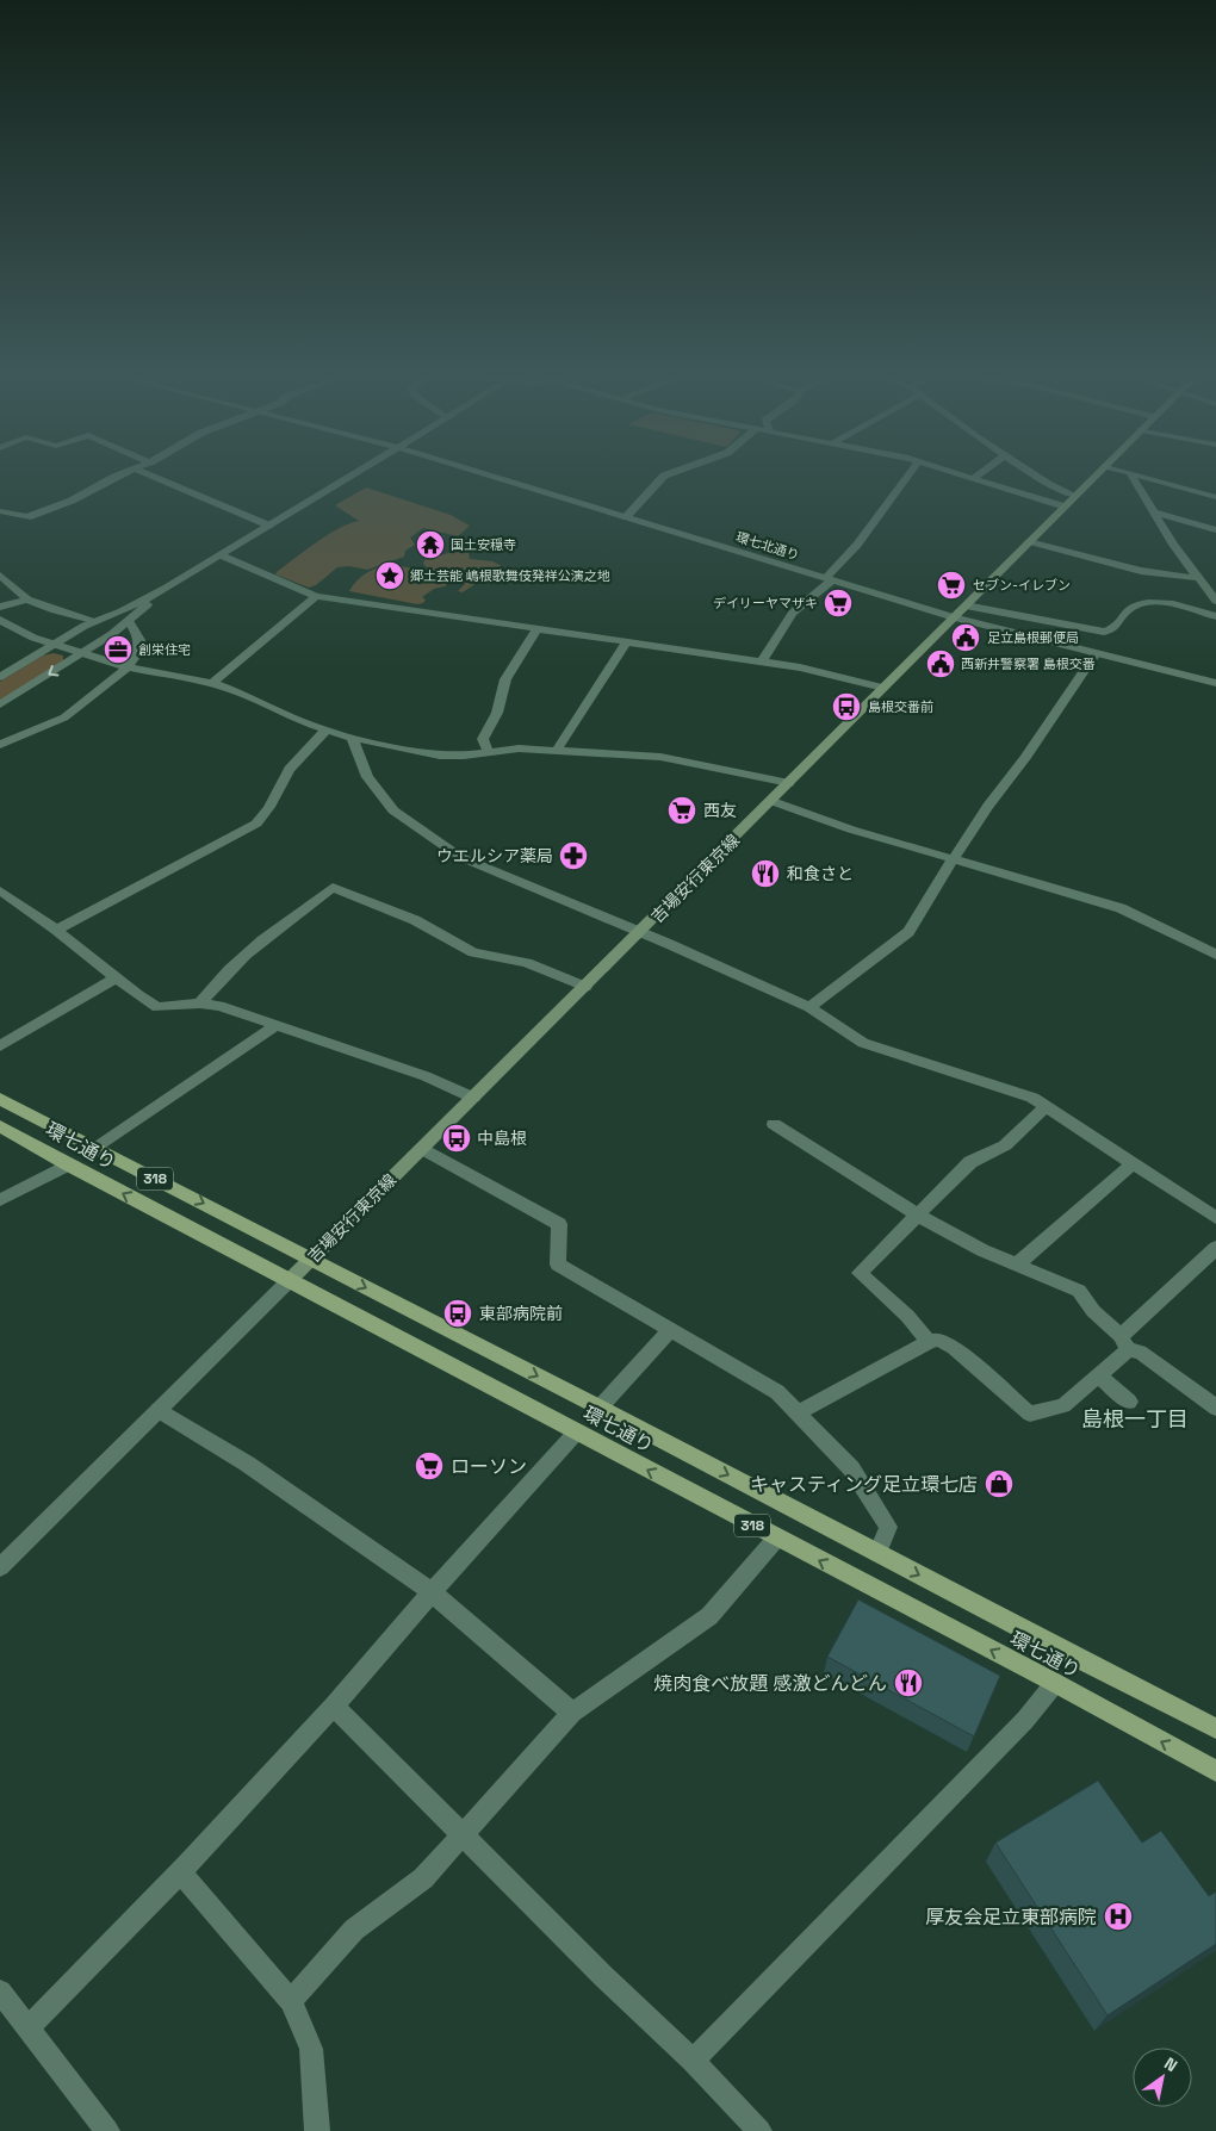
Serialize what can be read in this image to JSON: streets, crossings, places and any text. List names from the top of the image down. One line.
{"streets":{"main road":["吉場安行東京線","環七通り","318"],"street":["環七北通り"]},"crossings":[["環七北通り","吉場安行東京線"],["吉場安行東京線","環七通り"]],"districts":["島根一丁目"],"places":{"temple":["国土安穏寺"],"place":["郷土芸能 嶋根歌舞伎発祥公演之地"],"supermarket":["セブン-イレブン","デイリーヤマザキ","西友","ローソン"],"public building":["足立島根郵便局","西新井警察署 島根交番"],"office":["創栄住宅"],"bus stop":["島根交番前","中島根","東部病院前"],"pharmacy":["ウエルシア薬局"],"restaurant":["和食さと","焼肉食べ放題 感激どんどん"],"shop":["キャスティング足立環七店"],"hospital":["厚友会足立東部病院"]},"north":"top right"}
